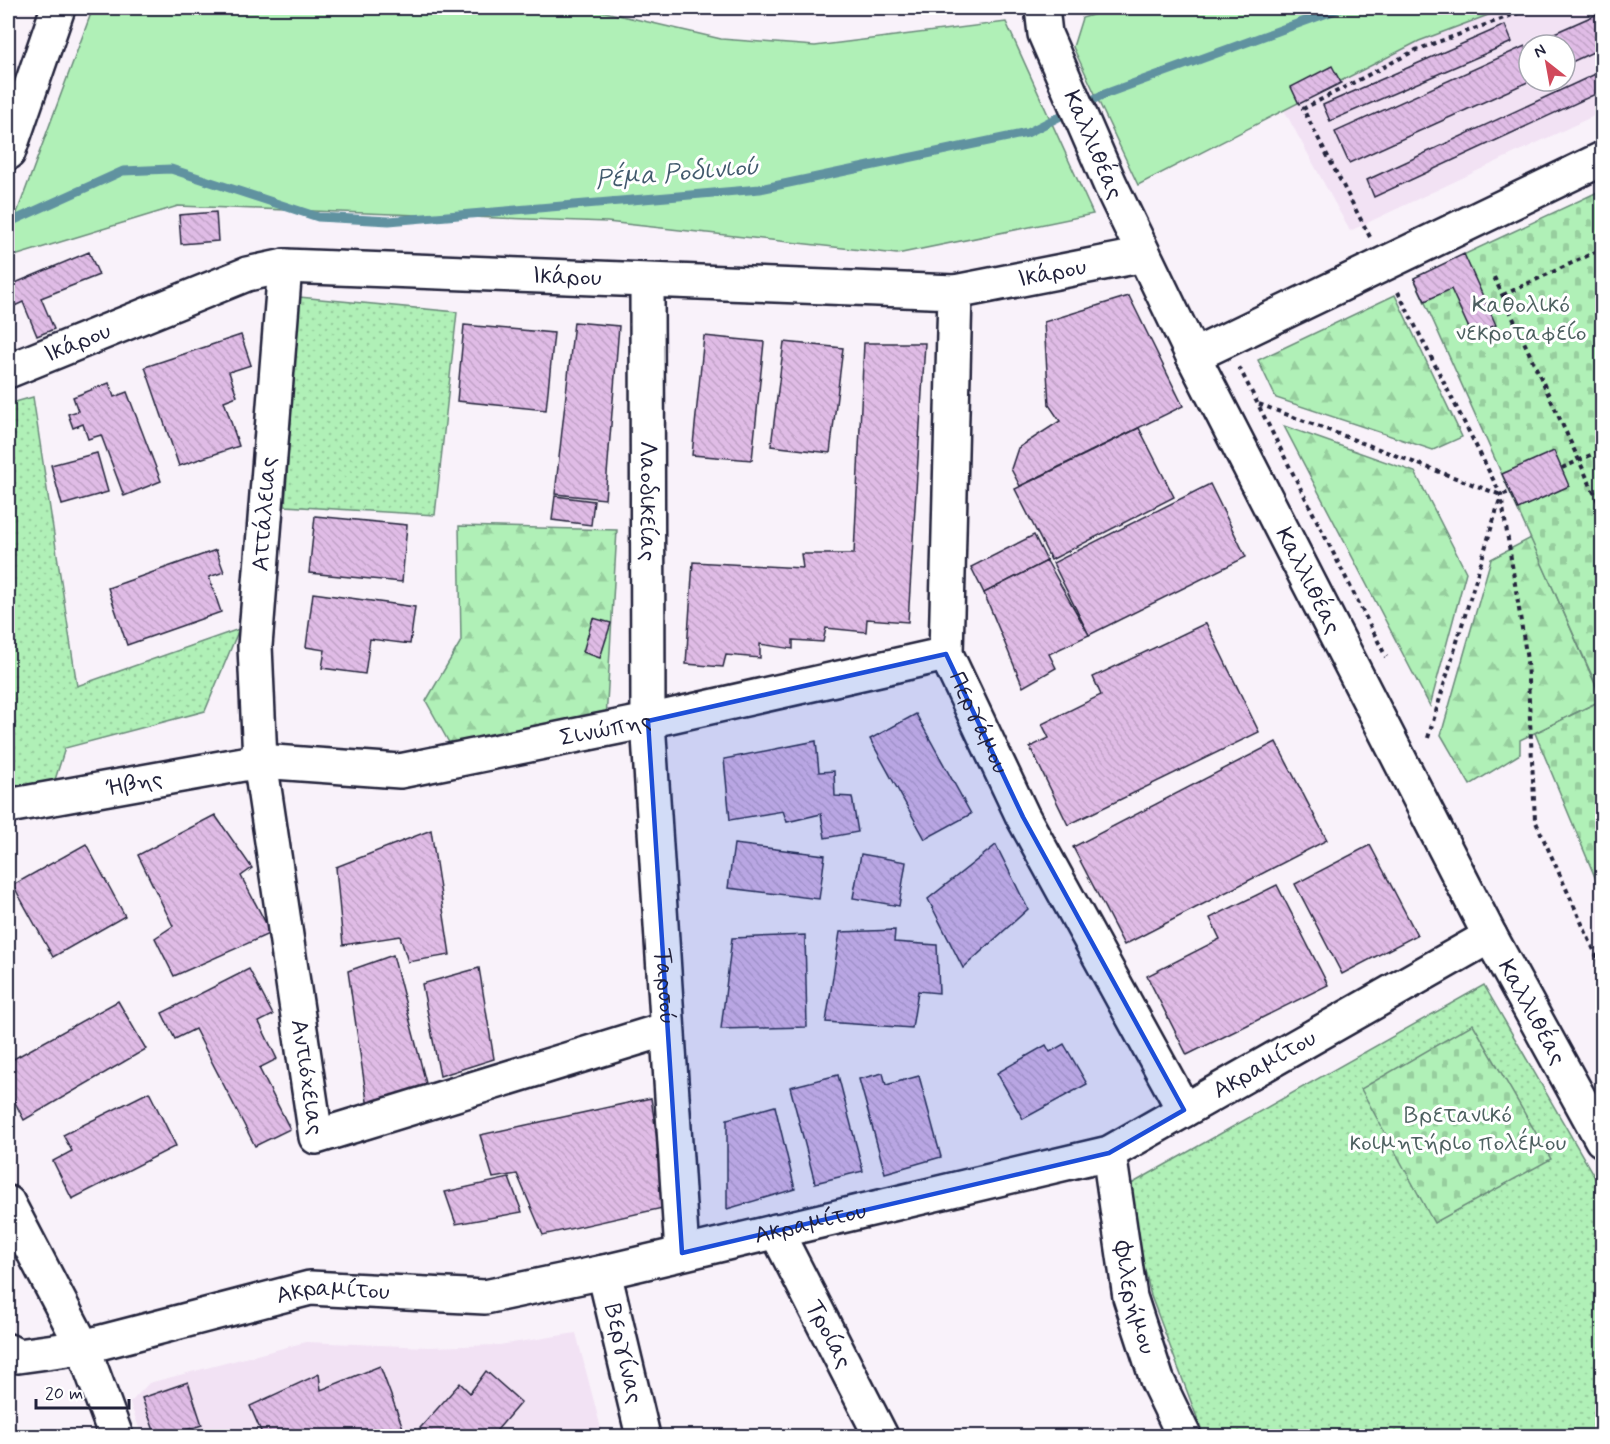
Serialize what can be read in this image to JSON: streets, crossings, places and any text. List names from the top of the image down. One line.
{"streets":{"street":["Καλλιθέας","Ικάρου","Λαοδικείας","Αττάλειας","Περγάμου","Σινώπης","Ήβης","Ταρσού","Ακραμίτου","Αντιόχειας","Φιλερήμου","Τροίας","Βεργίνας"]},"crossings":[["Καλλιθέας","Ικάρου"],["Καλλιθέας","Ακραμίτου"],["Ικάρου","Λαοδικείας"],["Ικάρου","Αττάλειας"],["Ικάρου","Περγάμου"],["Λαοδικείας","Σινώπης"],["Λαοδικείας","Ταρσού"],["Αττάλειας","Σινώπης"],["Αττάλειας","Ήβης"],["Αττάλειας","Αντιόχειας"],["Περγάμου","Σινώπης"],["Περγάμου","Ακραμίτου"],["Σινώπης","Ήβης"],["Σινώπης","Ταρσού"],["Σινώπης","Αντιόχειας"],["Ήβης","Αντιόχειας"],["Ταρσού","Ακραμίτου"],["Ταρσού","Αντιόχειας"],["Ακραμίτου","Φιλερήμου"],["Ακραμίτου","Τροίας"],["Ακραμίτου","Βεργίνας"]],"water":["Ρέμα Ροδινιού"],"parks":["Καθολικό νεκροταφείο","Βρετανικό κοιμητήριο πολέμου"],"scale_bar":"20 m","north":"top left"}
